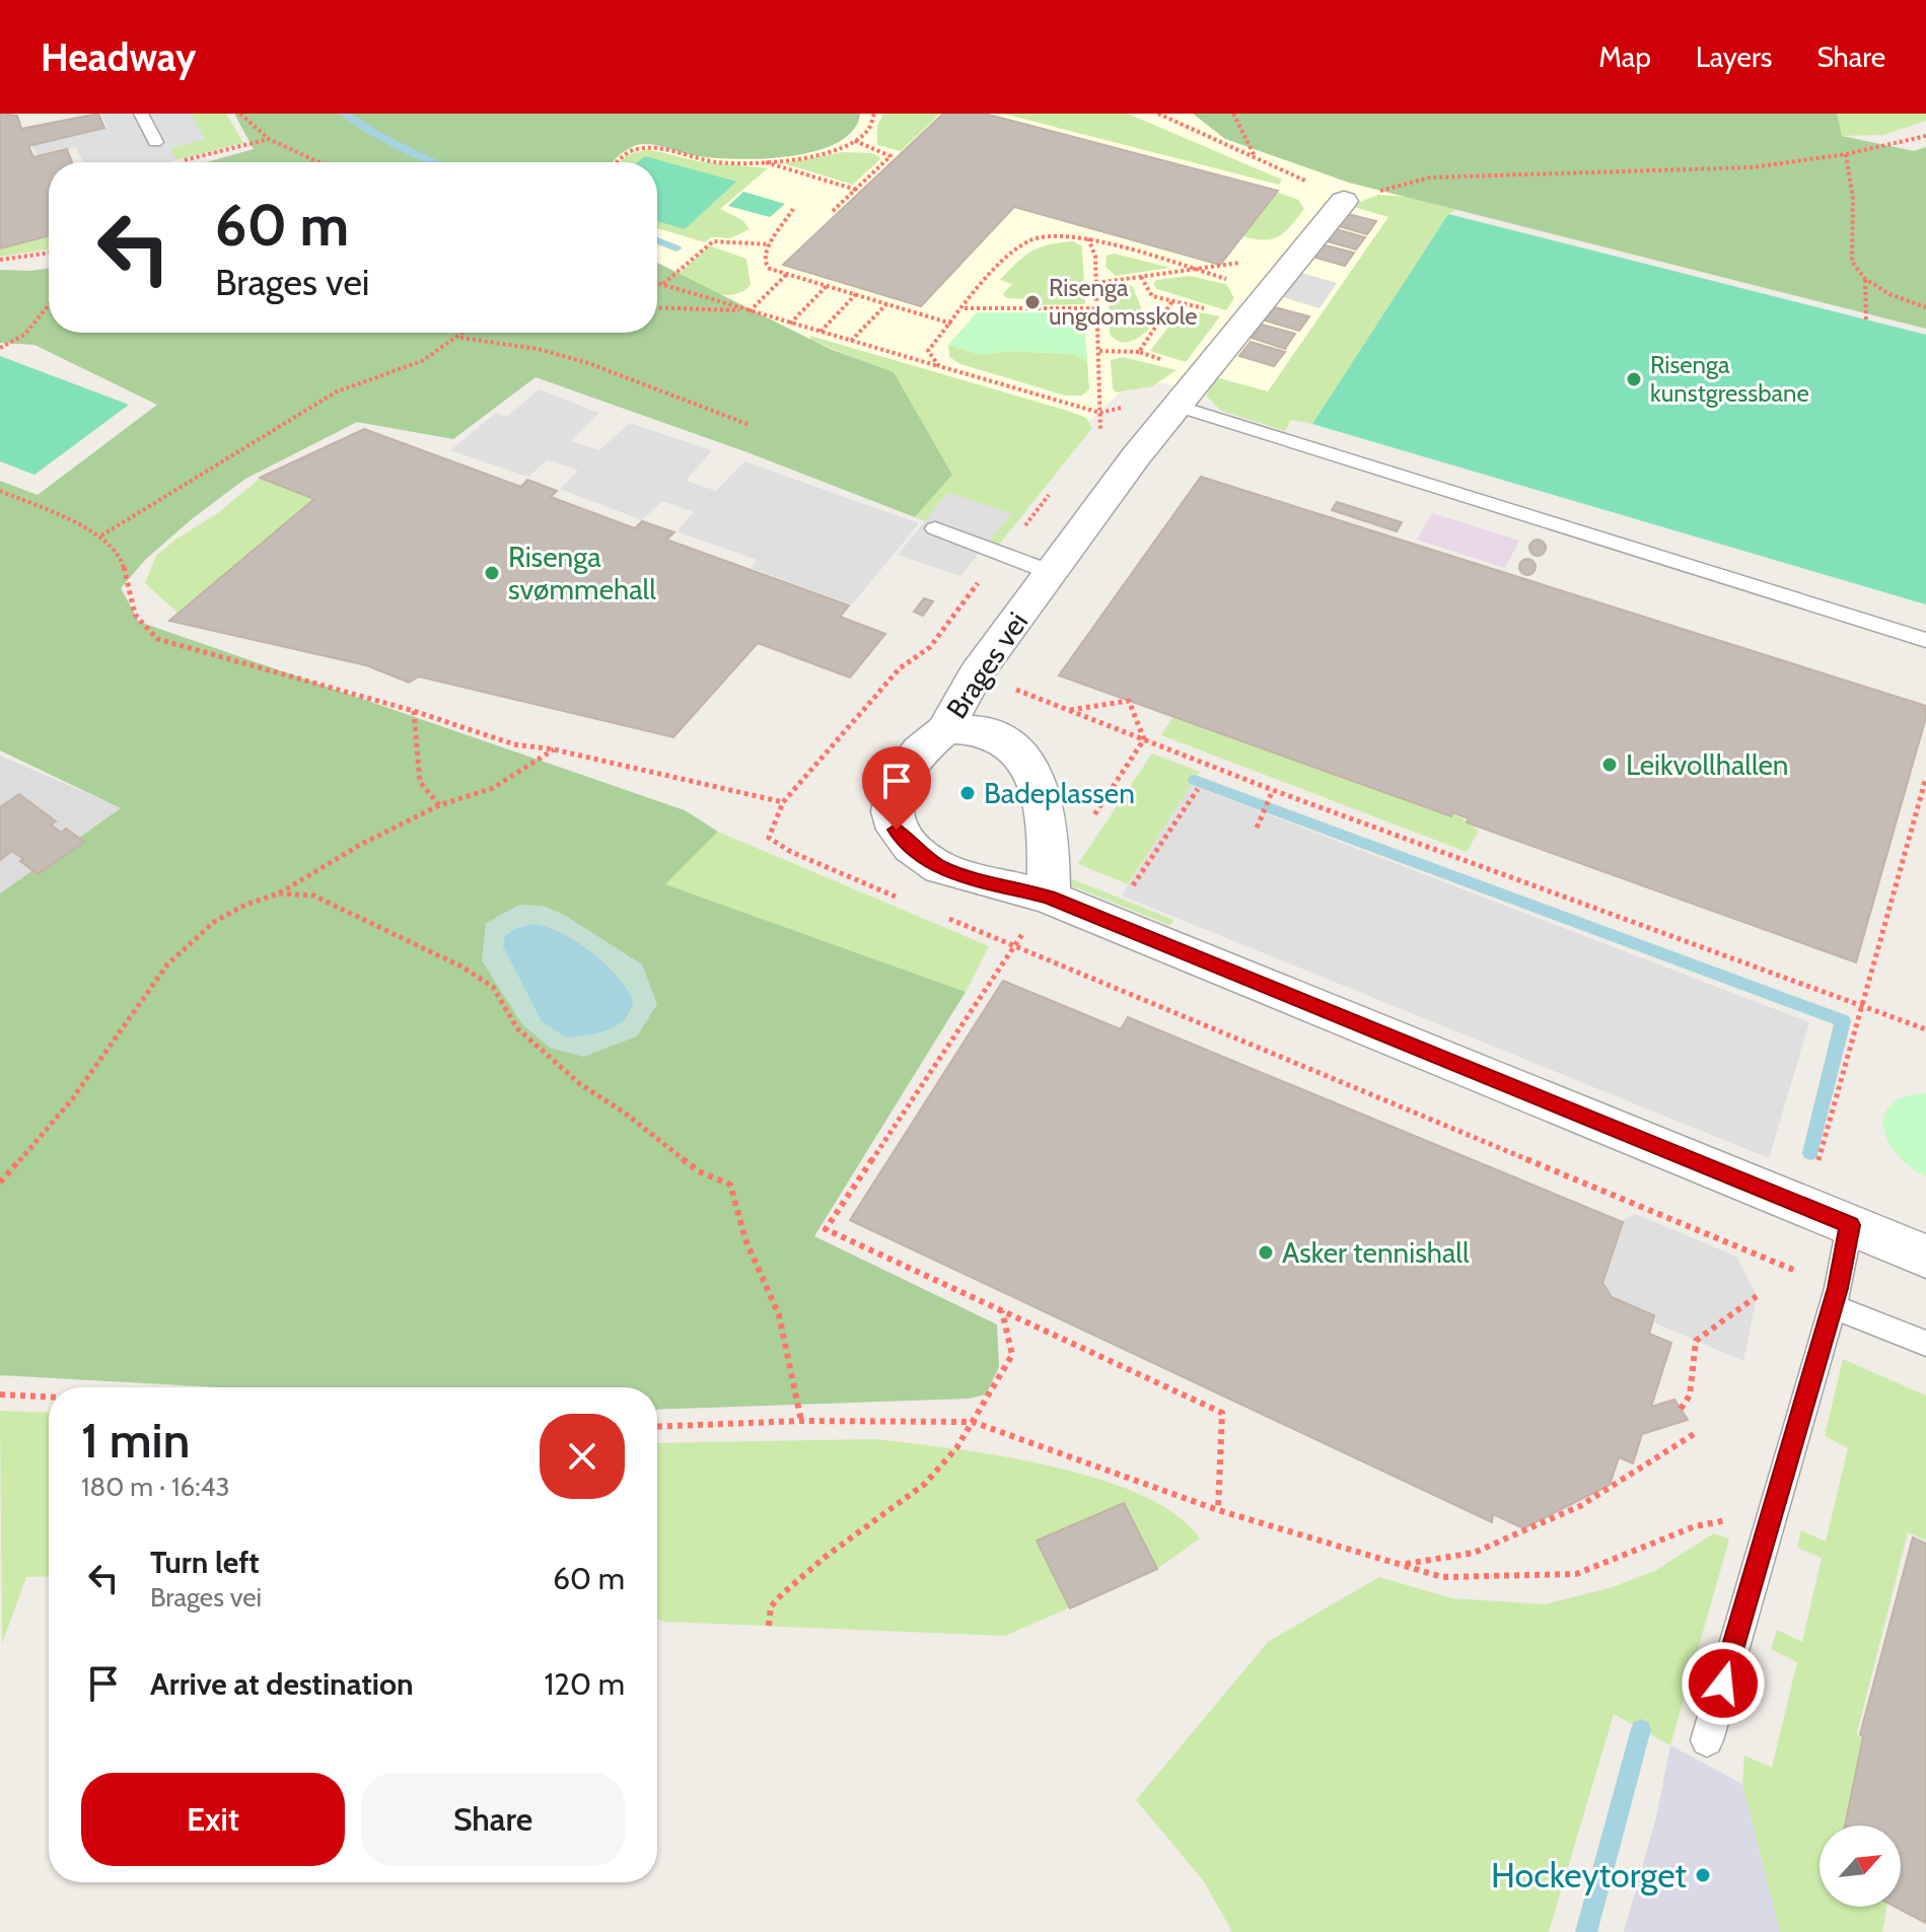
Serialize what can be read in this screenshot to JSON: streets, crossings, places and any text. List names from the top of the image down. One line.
{"streets":{"street":["Brages vei"]},"places":["Risenga ungdomsskole","Risenga kunstgressbane","Risenga svømmehall","Leikvollhallen","Badeplassen","Asker tennishall","Hockeytorget"],"north":"top right","page":{"header":"Headway","nav":["Map","Layers","Share"],"turn":["60 m","Brages vei"],"heading":["1 min","180 m · 16:43"],"list":[{"name":"Turn left","note":"Brages vei","value":"60 m"},{"name":"Arrive at destination","value":"120 m"}],"buttons":["Exit","Share"]}}
